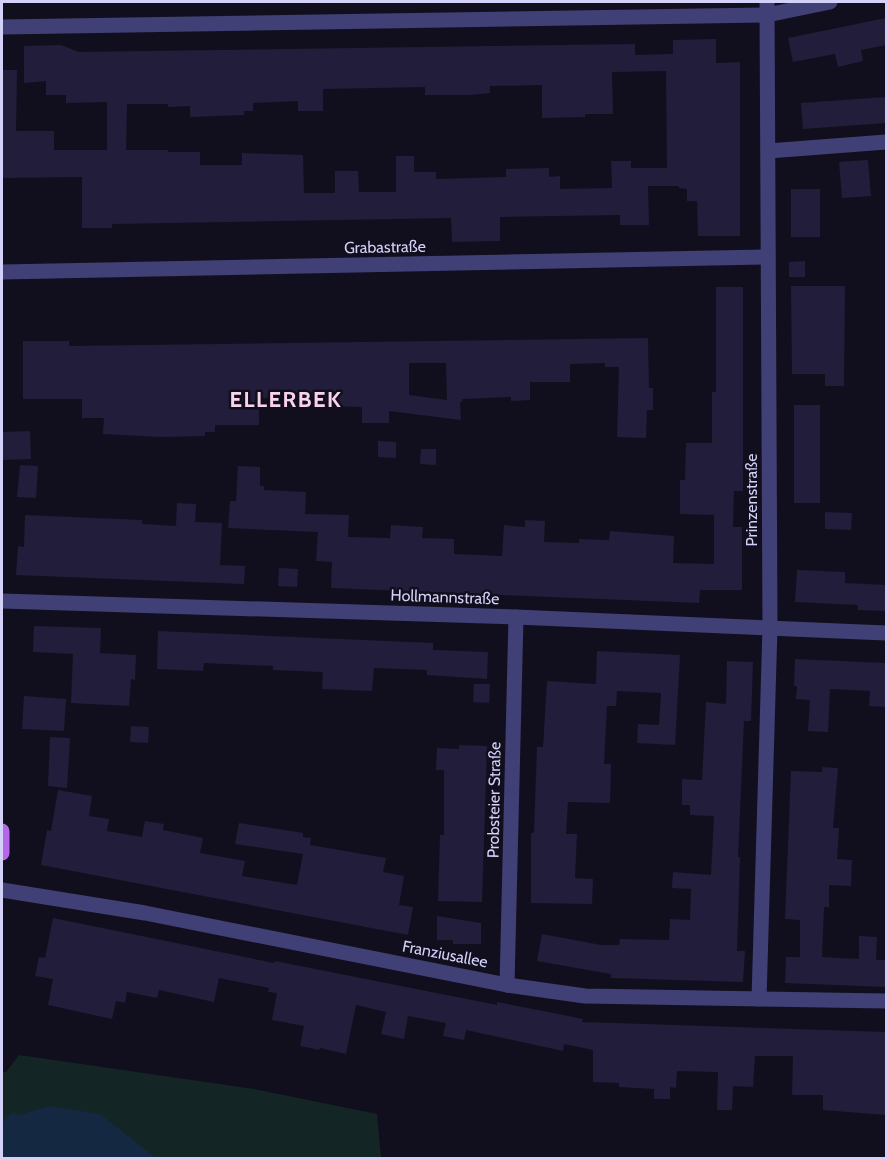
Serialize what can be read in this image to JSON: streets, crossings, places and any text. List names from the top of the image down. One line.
{"streets":{"street":["Grabastraße","Prinzenstraße","Hollmannstraße","Probsteier Straße","Franziusallee"]},"crossings":[["Grabastraße","Prinzenstraße"],["Prinzenstraße","Hollmannstraße"],["Prinzenstraße","Franziusallee"],["Hollmannstraße","Probsteier Straße"],["Probsteier Straße","Franziusallee"]],"districts":["ELLERBEK"]}
